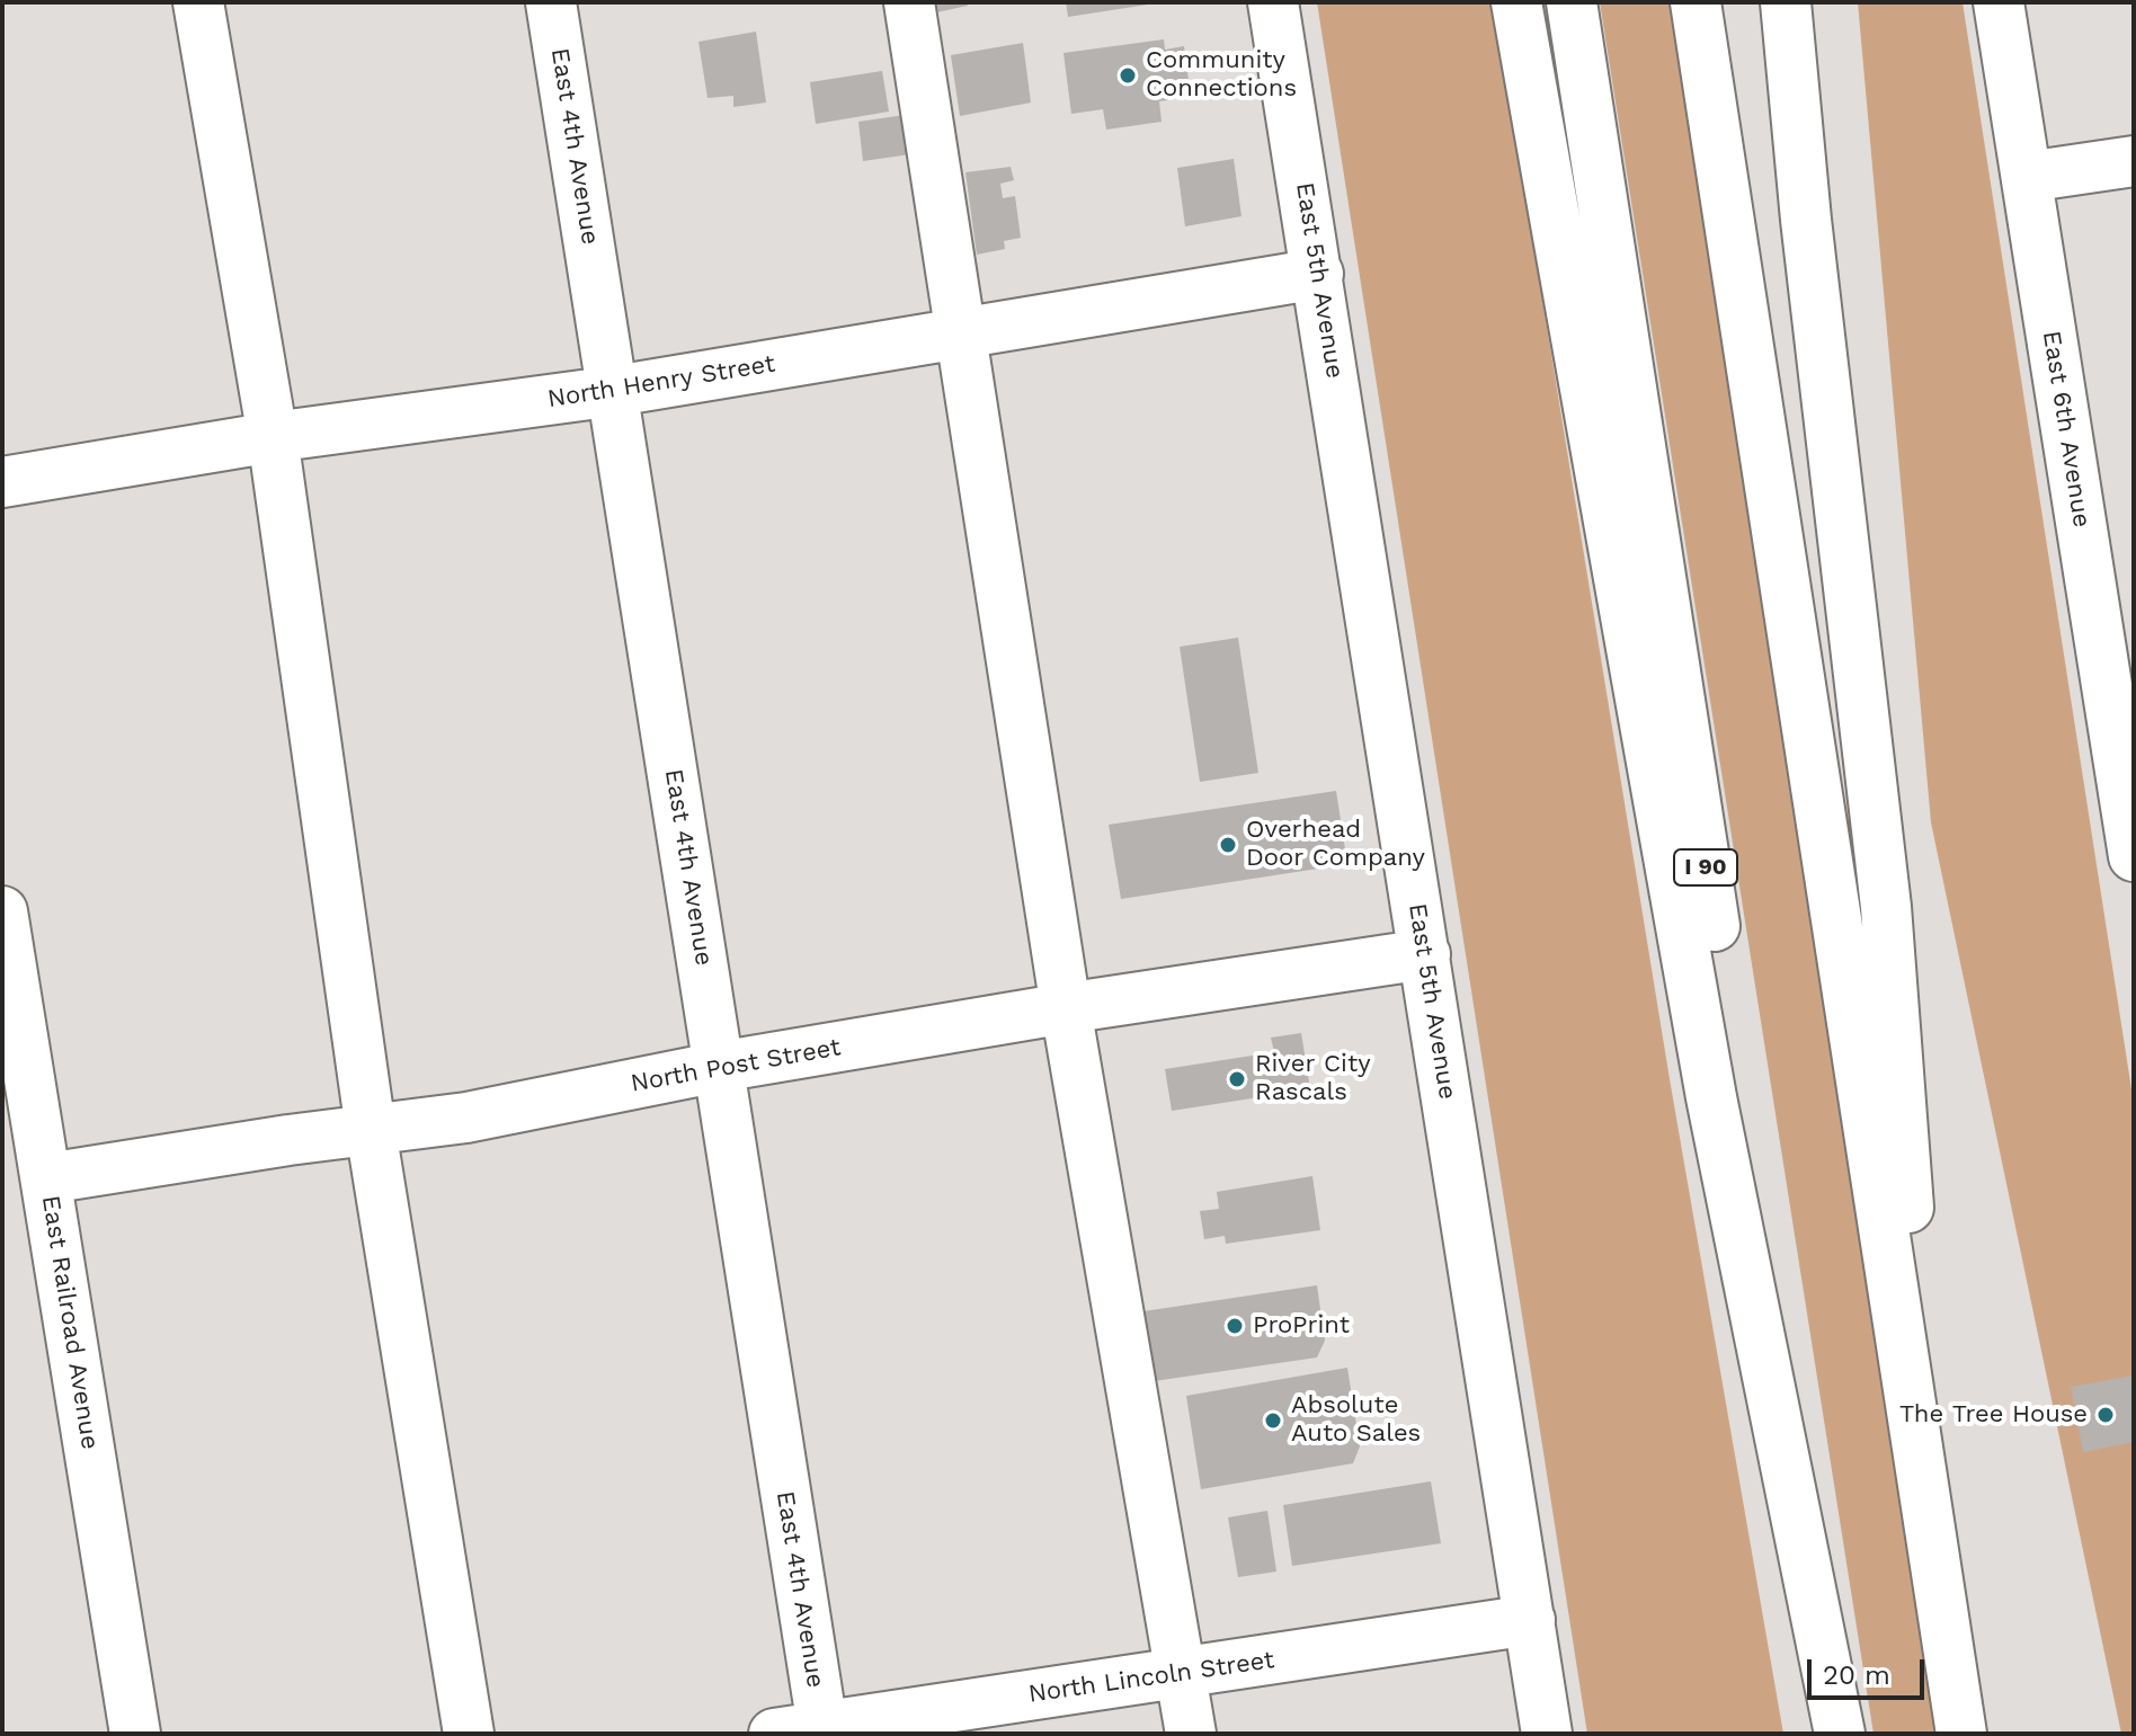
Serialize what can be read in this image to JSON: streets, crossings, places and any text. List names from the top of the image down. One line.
{"streets":{"main road":["East 4th Avenue","East 5th Avenue","North Henry Street","East 6th Avenue","I 90","North Post Street","East Railroad Avenue","North Lincoln Street"]},"crossings":[["East 4th Avenue","North Henry Street"],["East 4th Avenue","North Post Street"],["East 4th Avenue","North Lincoln Street"],["East 5th Avenue","North Henry Street"],["East 5th Avenue","North Post Street"],["East 5th Avenue","North Lincoln Street"],["North Post Street","East Railroad Avenue"]],"places":["Community Connections","Overhead Door Company","River City Rascals","ProPrint","The Tree House","Absolute Auto Sales"],"scale_bar":"20 m"}
